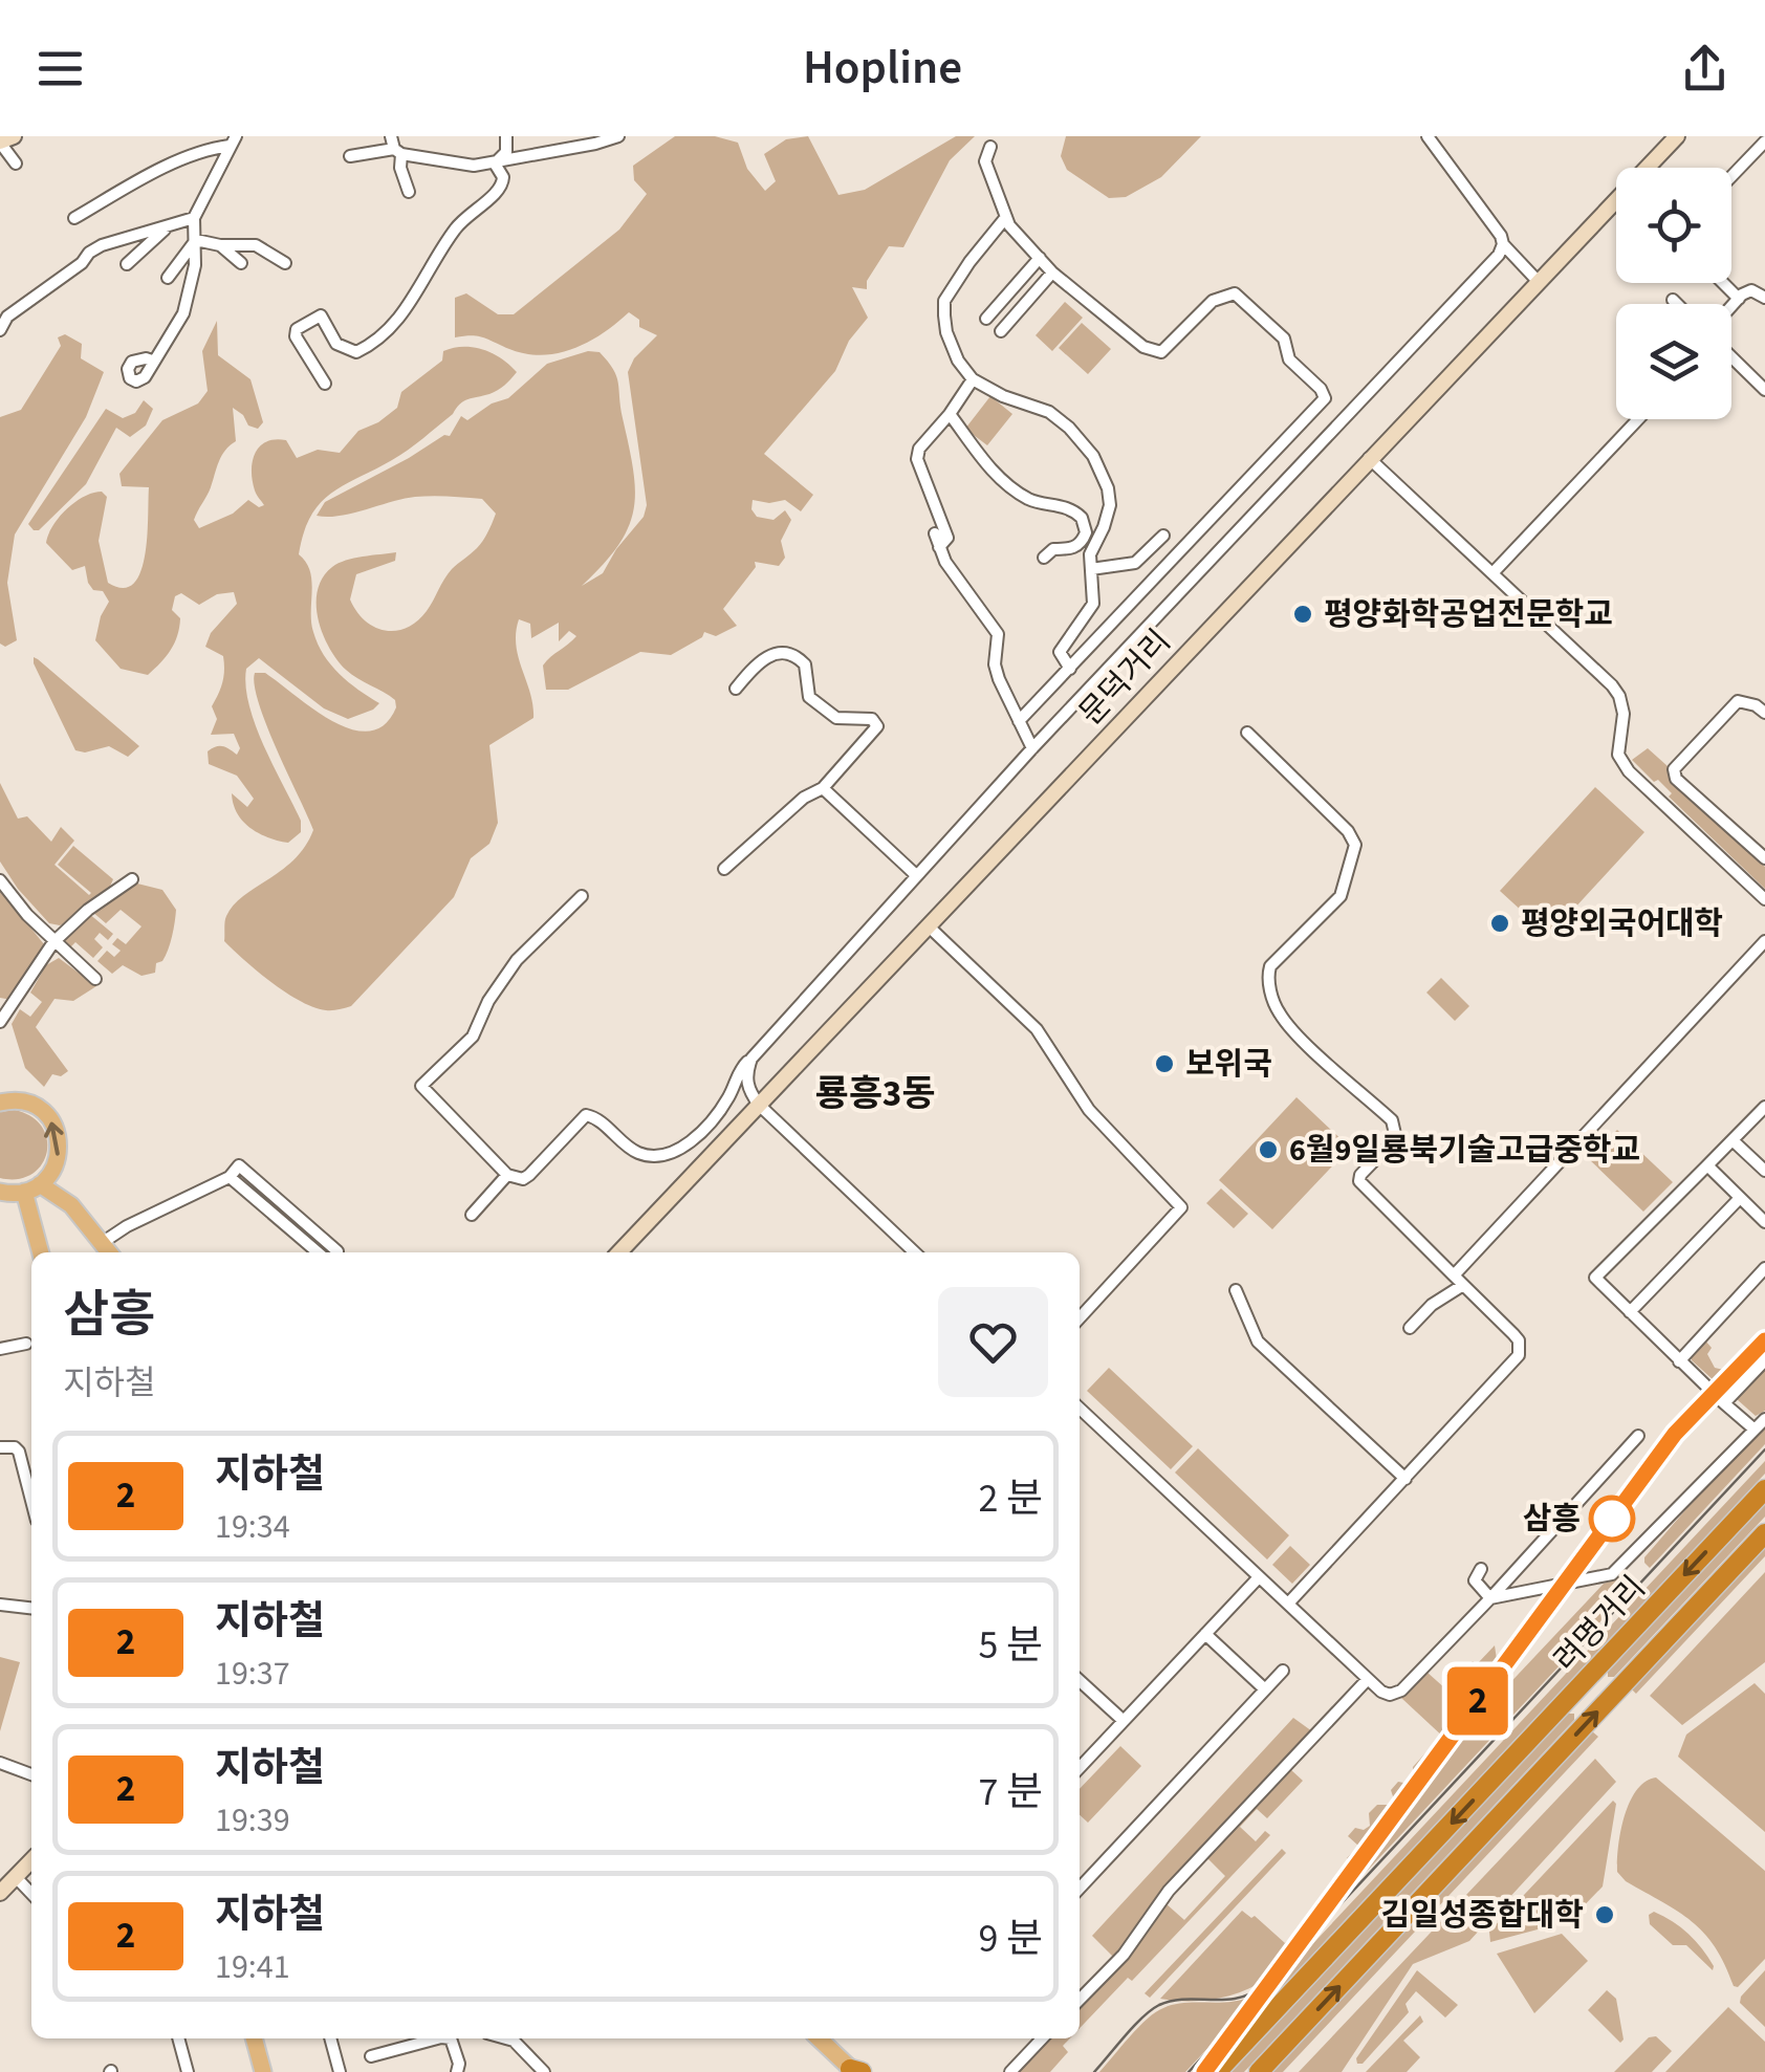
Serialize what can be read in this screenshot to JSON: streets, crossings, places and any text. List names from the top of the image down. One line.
{"streets":{"highway":["려명거리"],"main road":["문덕거리"]},"districts":["룡흥3동"],"places":["평양화학공업전문학교","평양외국어대학","보위국","6월9일룡북기술고급중학교","삼흥","김일성종합대학"],"lines":["metro line 2"],"page":{"header":"Hopline","on_map":"2","heading":["삼흥","지하철"],"list":[{"mark":"2","name":"지하철","note":"19:34","value":"2 분"},{"mark":"2","name":"지하철","note":"19:37","value":"5 분"},{"mark":"2","name":"지하철","note":"19:39","value":"7 분"},{"mark":"2","name":"지하철","note":"19:41","value":"9 분"}]}}
